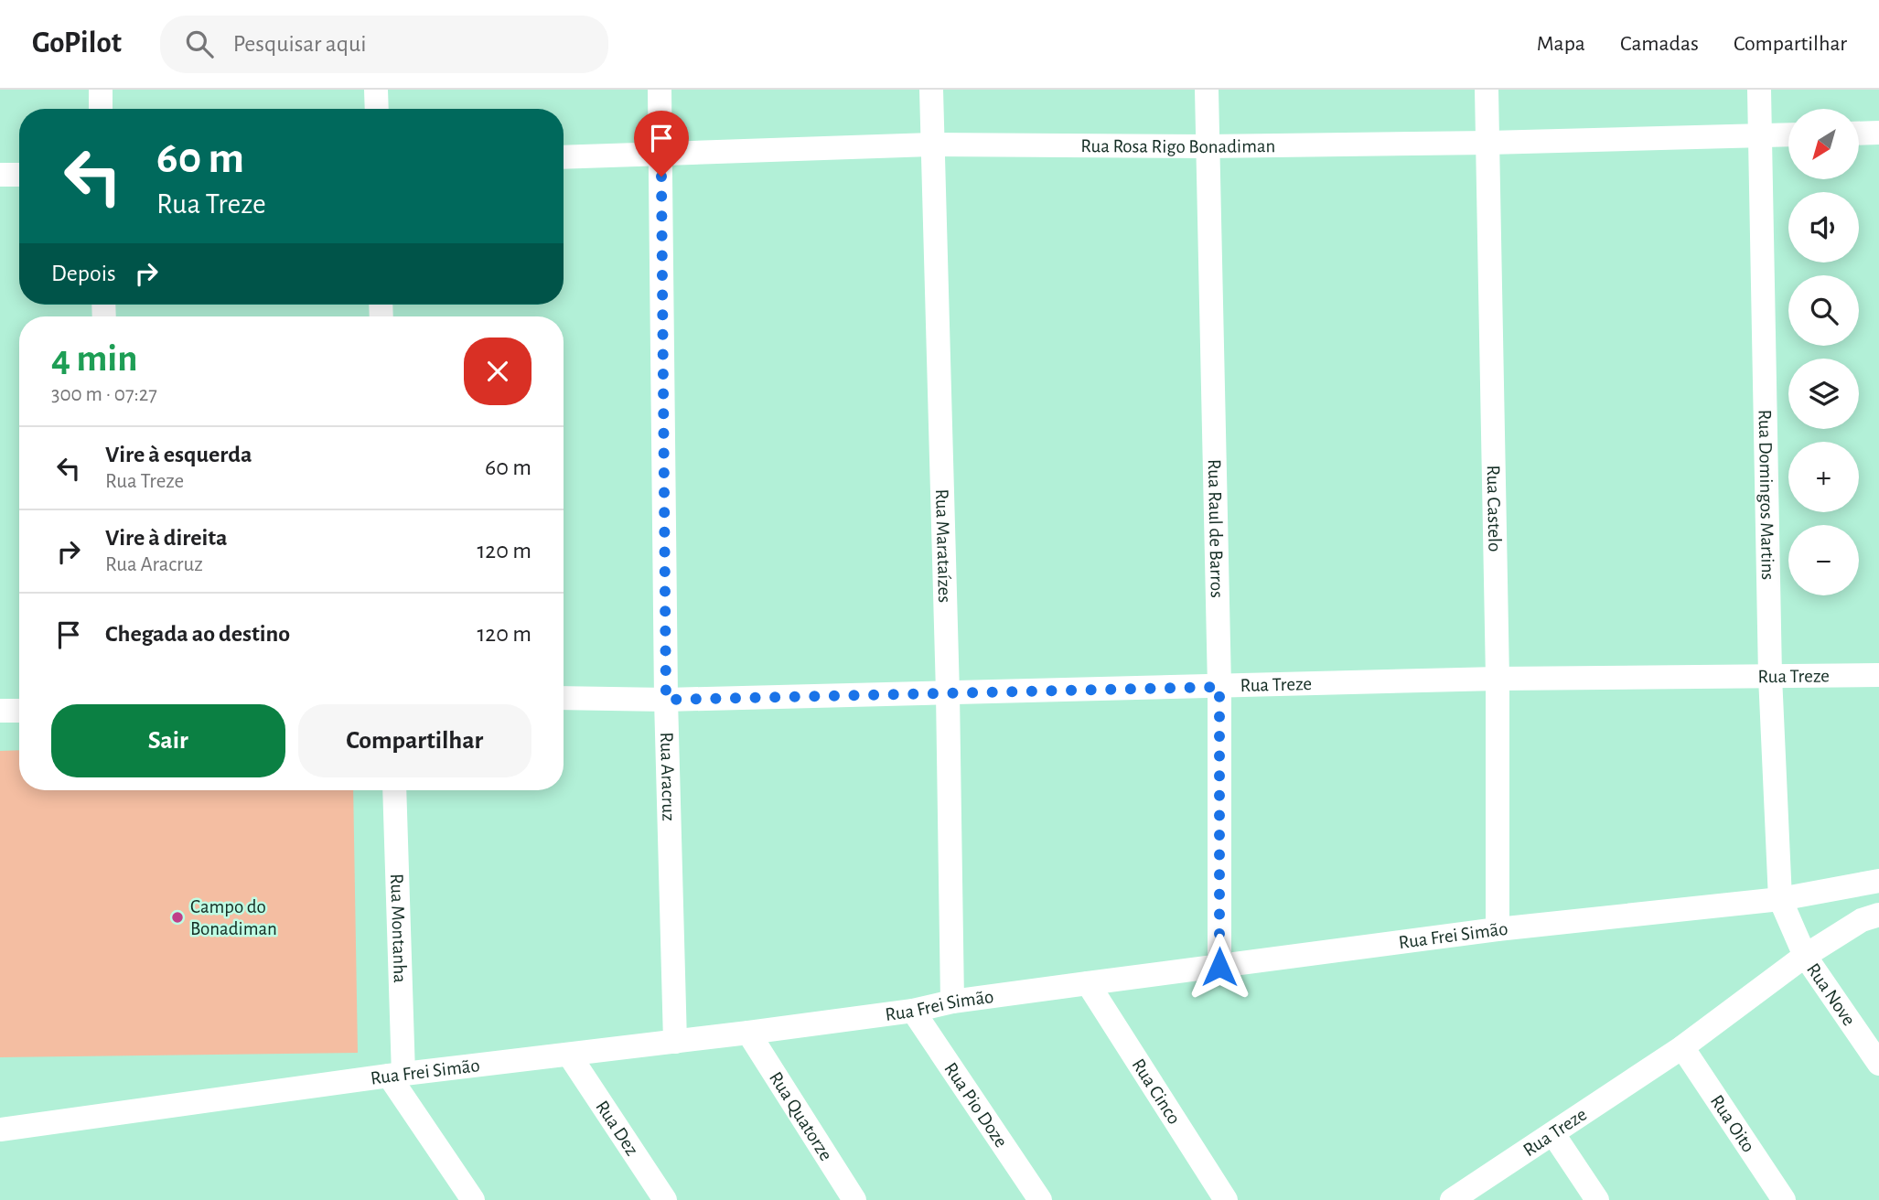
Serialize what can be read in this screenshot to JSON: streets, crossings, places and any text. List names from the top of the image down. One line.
{"streets":{"street":["Rua Rosa Rigo Bonadiman","Rua Domingos Martins","Rua Castelo","Rua Raul de Barros","Rua Marataízes","Rua Treze","Rua Aracruz","Rua Montanha","Rua Frei Simão","Rua Nove","Rua Cinco","Rua Pio Doze","Rua Quatorze","Rua Oito","Rua Dez"]},"crossings":[["Rua Rosa Rigo Bonadiman","Rua Domingos Martins"],["Rua Rosa Rigo Bonadiman","Rua Castelo"],["Rua Rosa Rigo Bonadiman","Rua Raul de Barros"],["Rua Rosa Rigo Bonadiman","Rua Marataízes"],["Rua Rosa Rigo Bonadiman","Rua Aracruz"],["Rua Domingos Martins","Rua Treze"],["Rua Domingos Martins","Rua Frei Simão"],["Rua Domingos Martins","Rua Nove"],["Rua Castelo","Rua Treze"],["Rua Castelo","Rua Frei Simão"],["Rua Raul de Barros","Rua Treze"],["Rua Raul de Barros","Rua Frei Simão"],["Rua Marataízes","Rua Treze"],["Rua Marataízes","Rua Frei Simão"],["Rua Treze","Rua Aracruz"],["Rua Treze","Rua Nove"],["Rua Treze","Rua Oito"],["Rua Aracruz","Rua Frei Simão"],["Rua Montanha","Rua Frei Simão"],["Rua Frei Simão","Rua Nove"],["Rua Frei Simão","Rua Cinco"],["Rua Frei Simão","Rua Pio Doze"],["Rua Frei Simão","Rua Quatorze"],["Rua Frei Simão","Rua Dez"]],"places":["Campo do Bonadiman"],"north":"bottom left","page":{"header":"GoPilot","search":"Pesquisar aqui","nav":["Mapa","Camadas","Compartilhar"],"map_buttons":["+","−"],"turn":["60 m","Rua Treze"],"then":"Depois","heading":["4 min","300 m · 07:27"],"list":[{"name":"Vire à esquerda","note":"Rua Treze","value":"60 m"},{"name":"Vire à direita","note":"Rua Aracruz","value":"120 m"},{"name":"Chegada ao destino","value":"120 m"}],"buttons":["Sair","Compartilhar"]}}
